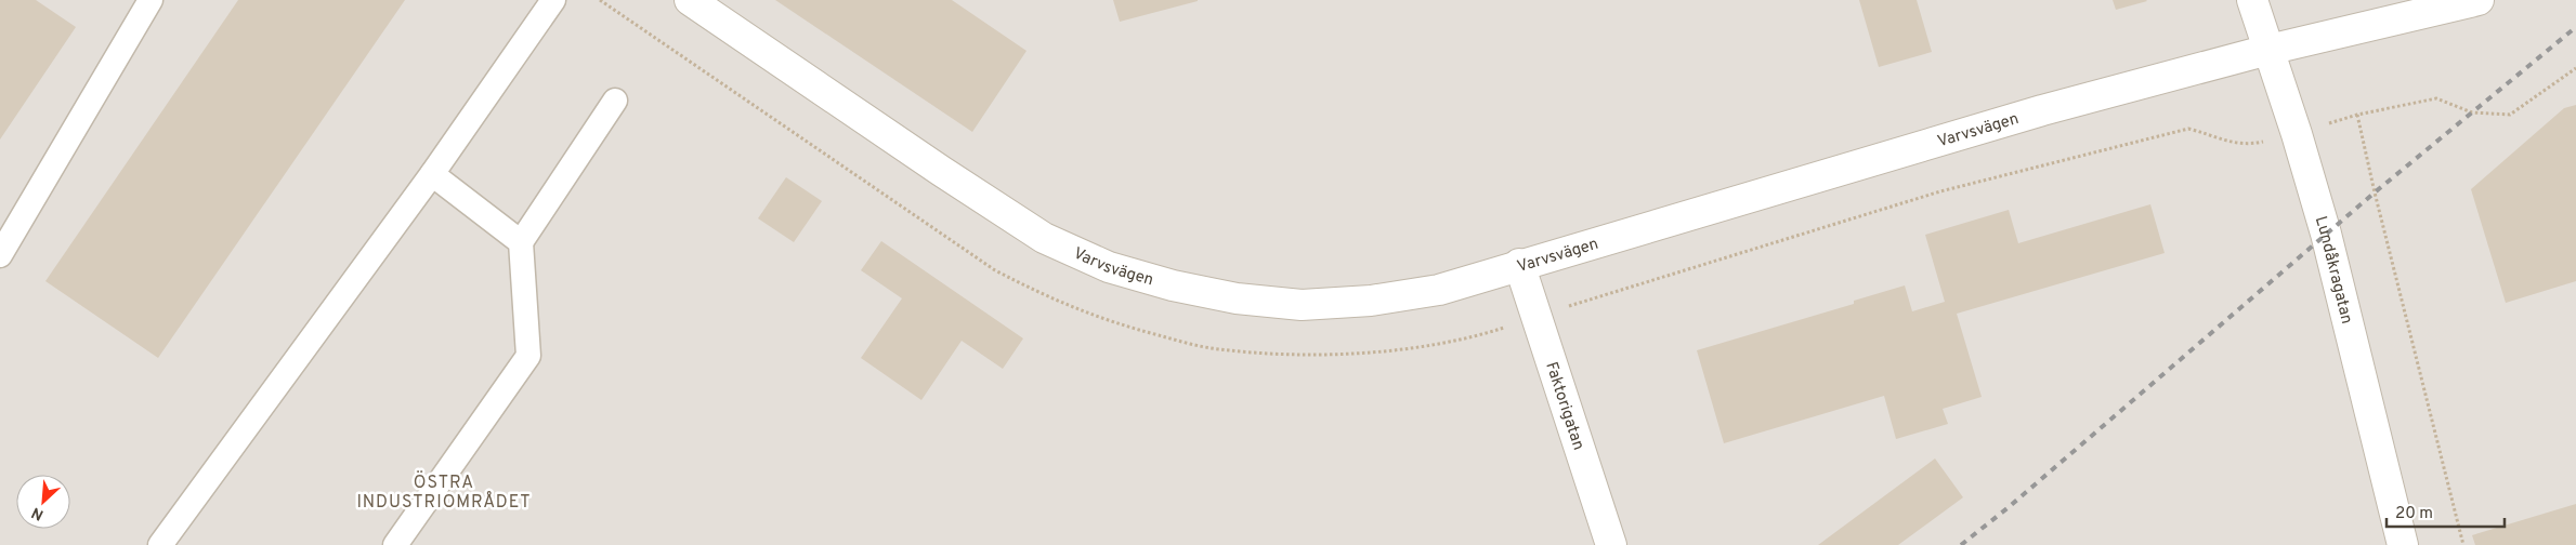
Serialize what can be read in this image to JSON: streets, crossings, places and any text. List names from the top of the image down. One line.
{"streets":{"street":["Varvsvägen","Lundåkragatan","Faktorigatan"]},"crossings":[["Varvsvägen","Lundåkragatan"],["Varvsvägen","Faktorigatan"]],"districts":["ÖSTRA INDUSTRIOMRÅDET"],"scale_bar":"20 m","north":"bottom left"}
